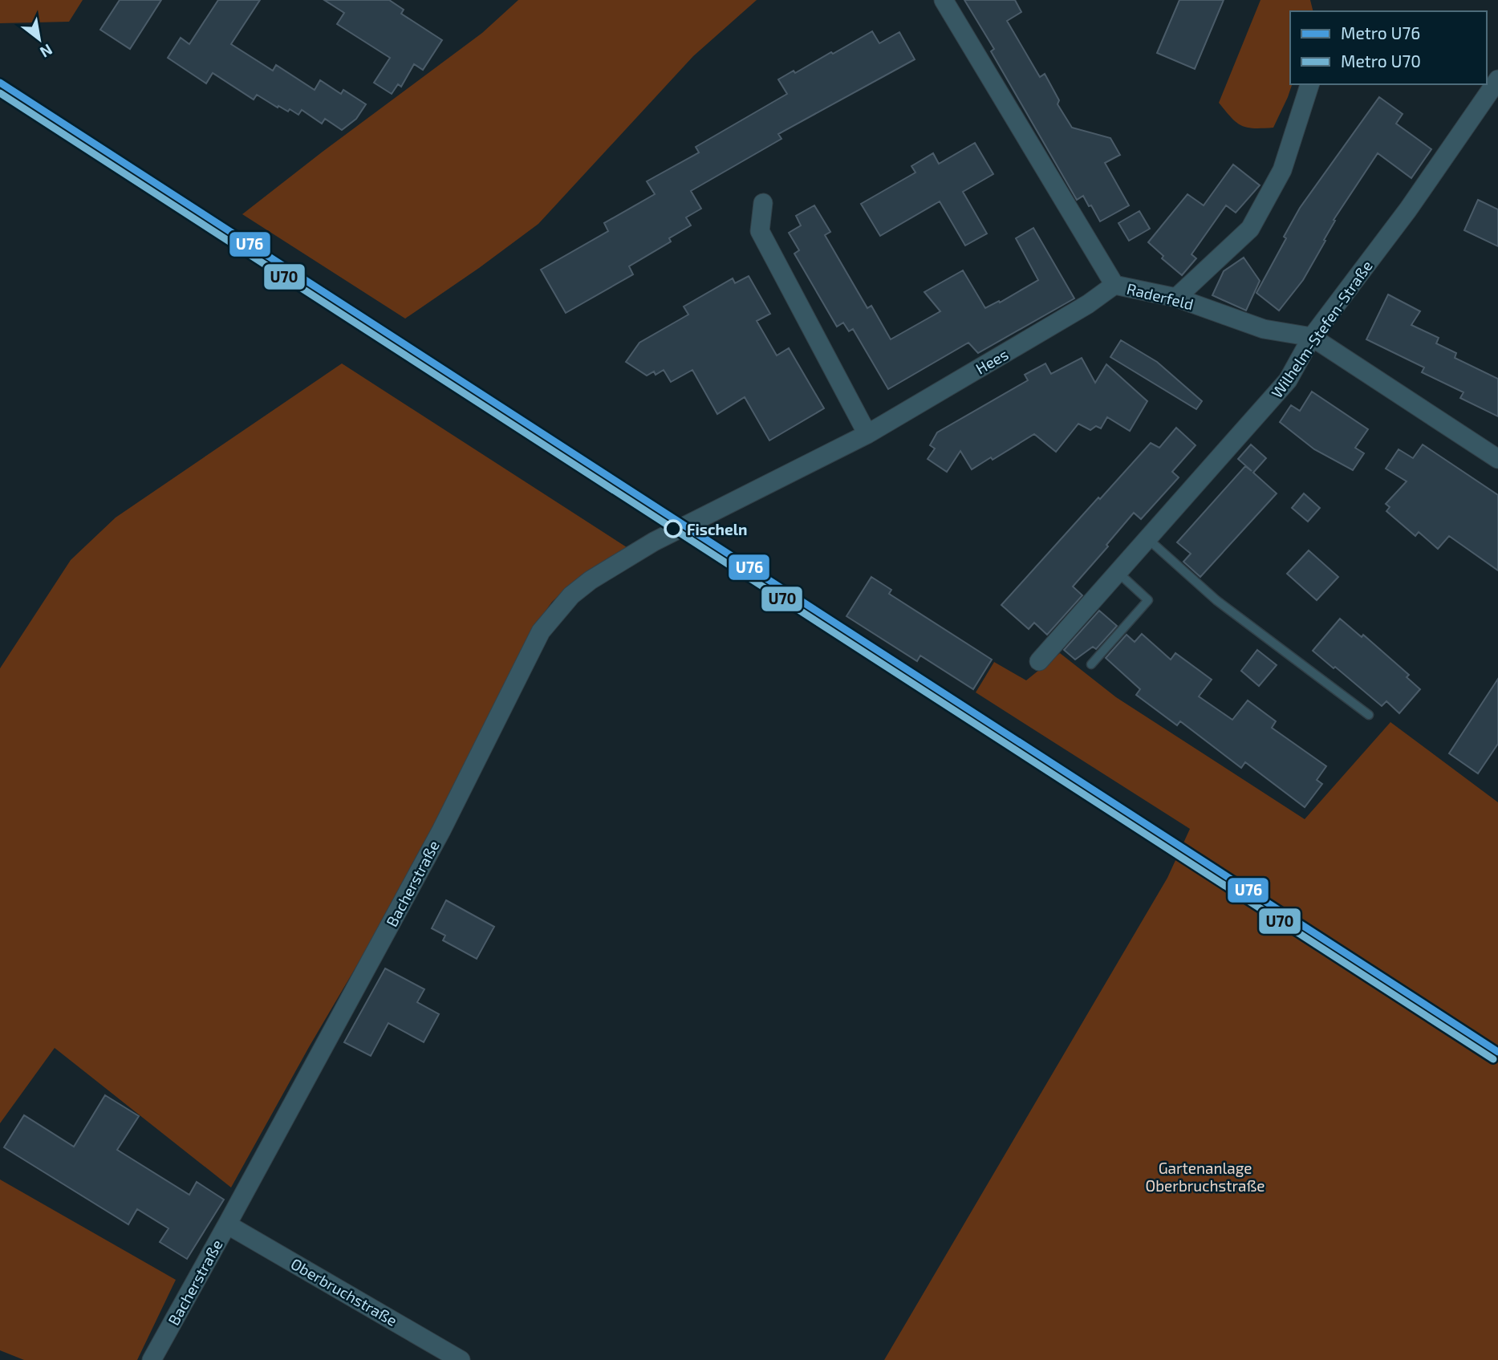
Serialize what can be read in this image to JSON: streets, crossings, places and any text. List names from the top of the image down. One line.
{"streets":{"street":["Raderfeld","Wilhelm-Stefen-Straße","Hees","Bacherstraße","Oberbruchstraße"]},"crossings":[["Raderfeld","Wilhelm-Stefen-Straße"],["Raderfeld","Hees"],["Hees","Bacherstraße"],["Bacherstraße","Oberbruchstraße"]],"parks":["Gartenanlage Oberbruchstraße"],"places":["Fischeln"],"lines":["metro line U76","metro line U70"],"legend":["Metro U76","Metro U70"],"north":"bottom right"}
